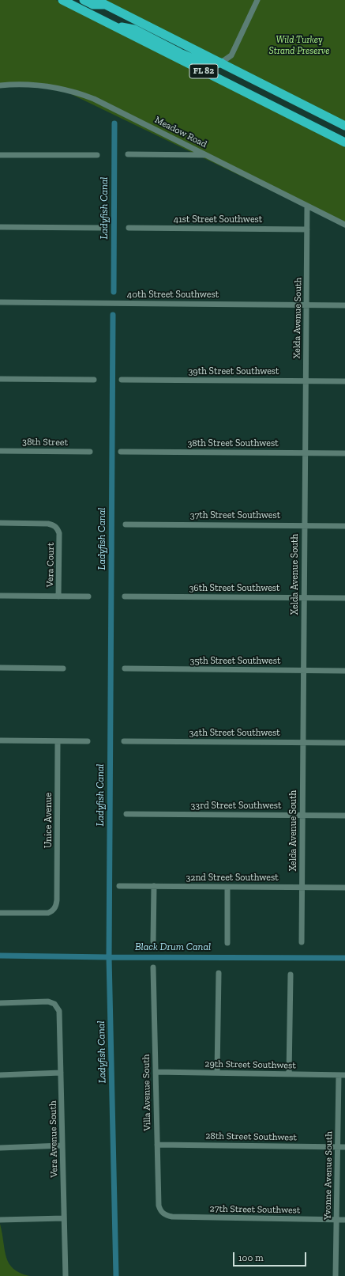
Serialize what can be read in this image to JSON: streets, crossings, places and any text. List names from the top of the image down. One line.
{"streets":{"highway":["FL 82"],"street":["Meadow Road","41st Street Southwest","40th Street Southwest","Xelda Avenue South","39th Street Southwest","38th Street","38th Street Southwest","37th Street Southwest","Vera Court","36th Street Southwest","35th Street Southwest","34th Street Southwest","33rd Street Southwest","Unice Avenue","32nd Street Southwest","29th Street Southwest","Villa Avenue South","28th Street Southwest","Vera Avenue South","Yvonne Avenue South","27th Street Southwest"]},"crossings":[["Meadow Road","Xelda Avenue South"],["41st Street Southwest","Xelda Avenue South"],["40th Street Southwest","Xelda Avenue South"],["Xelda Avenue South","39th Street Southwest"],["Xelda Avenue South","38th Street Southwest"],["Xelda Avenue South","37th Street Southwest"],["Xelda Avenue South","36th Street Southwest"],["Xelda Avenue South","35th Street Southwest"],["Xelda Avenue South","34th Street Southwest"],["Xelda Avenue South","33rd Street Southwest"],["Xelda Avenue South","32nd Street Southwest"],["29th Street Southwest","Villa Avenue South"],["29th Street Southwest","Yvonne Avenue South"],["Villa Avenue South","28th Street Southwest"],["Villa Avenue South","27th Street Southwest"],["28th Street Southwest","Yvonne Avenue South"],["Yvonne Avenue South","27th Street Southwest"]],"water":["Ladyfish Canal","Black Drum Canal"],"parks":["Wild Turkey Strand Preserve"],"scale_bar":"100 m"}
